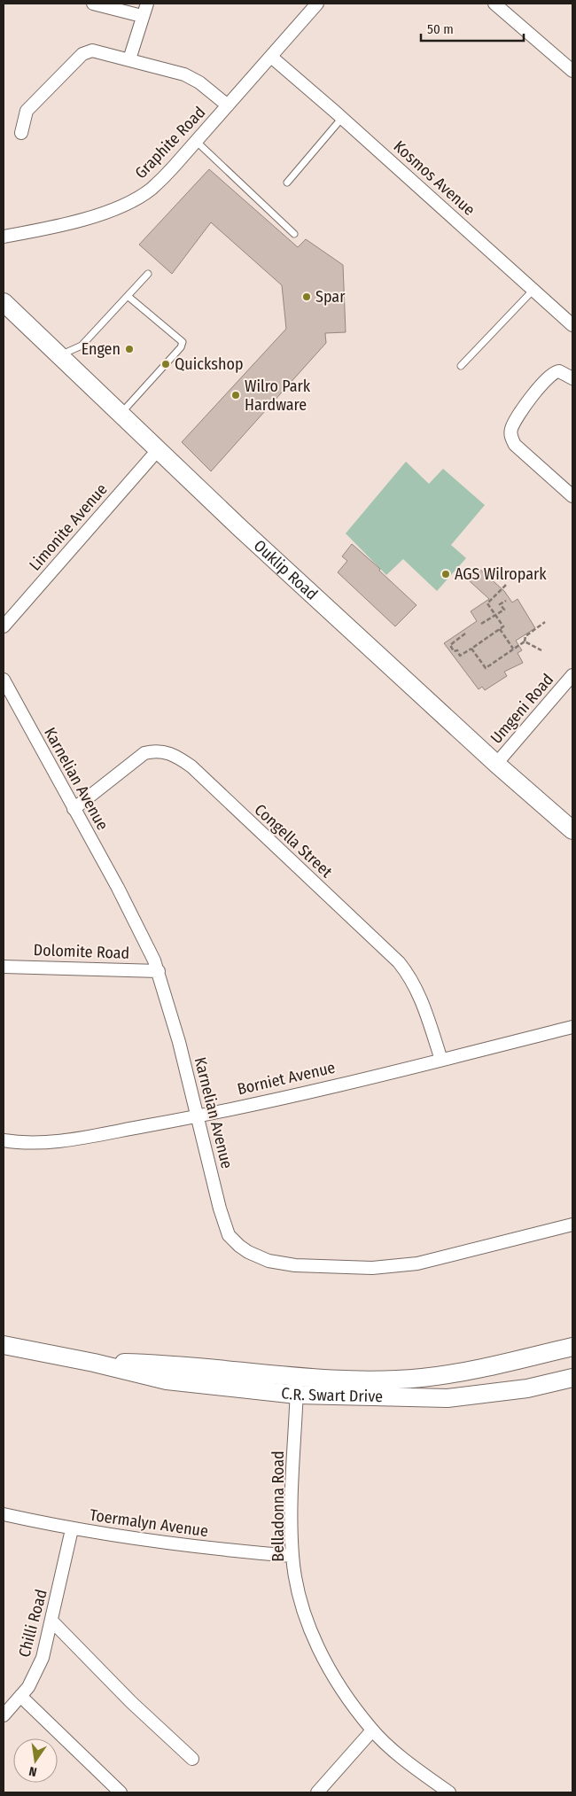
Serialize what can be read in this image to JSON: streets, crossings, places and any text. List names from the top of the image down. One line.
{"streets":{"main road":["Ouklip Road","C.R. Swart Drive"],"street":["Graphite Road","Kosmos Avenue","Limonite Avenue","Umgeni Road","Karnelian Avenue","Congella Street","Dolomite Road","Borniet Avenue","Belladonna Road","Toermalyn Avenue","Chilli Road"]},"crossings":[["Graphite Road","Kosmos Avenue"],["Limonite Avenue","Ouklip Road"],["Ouklip Road","Umgeni Road"],["Karnelian Avenue","Congella Street"],["Karnelian Avenue","Dolomite Road"],["Karnelian Avenue","Borniet Avenue"],["Congella Street","Borniet Avenue"],["C.R. Swart Drive","Belladonna Road"],["Belladonna Road","Toermalyn Avenue"],["Toermalyn Avenue","Chilli Road"]],"places":["Spar","Engen","Quickshop","Wilro Park Hardware","AGS Wilropark"],"scale_bar":"50 m","north":"bottom"}
